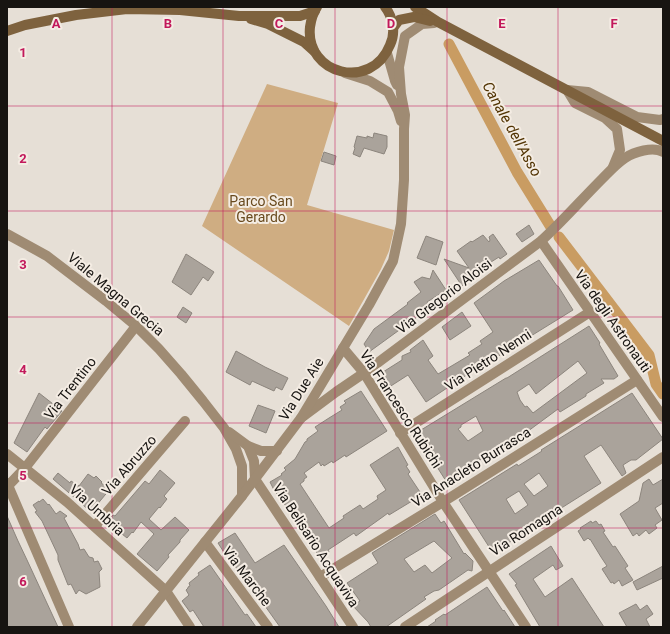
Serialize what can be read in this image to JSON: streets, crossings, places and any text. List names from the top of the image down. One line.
{"streets":{"street":["Viale Magna Grecia","Via Gregorio Aloisi","Via degli Astronauti","Via Pietro Nenni","Via Trentino","Via Due Aie","Via Francesco Rubichi","Via Abruzzo","Via Anacleto Burrasca","Via Umbria","Via Romagna","Via Belisario Acquaviva","Via Marche"]},"crossings":[["Viale Magna Grecia","Via Trentino"],["Viale Magna Grecia","Via Due Aie"],["Viale Magna Grecia","Via Belisario Acquaviva"],["Via Gregorio Aloisi","Via degli Astronauti"],["Via Gregorio Aloisi","Via Due Aie"],["Via Gregorio Aloisi","Via Francesco Rubichi"],["Via degli Astronauti","Via Pietro Nenni"],["Via degli Astronauti","Via Anacleto Burrasca"],["Via Pietro Nenni","Via Francesco Rubichi"],["Via Trentino","Via Umbria"],["Via Due Aie","Via Francesco Rubichi"],["Via Due Aie","Via Umbria"],["Via Due Aie","Via Belisario Acquaviva"],["Via Due Aie","Via Marche"],["Via Francesco Rubichi","Via Anacleto Burrasca"],["Via Francesco Rubichi","Via Romagna"],["Via Abruzzo","Via Umbria"],["Via Anacleto Burrasca","Via Belisario Acquaviva"]],"water":["Canale dell'Asso"],"parks":["Parco San Gerardo"],"grid":{"columns":["A","B","C","D","E","F"],"rows":["1","2","3","4","5","6"]}}
